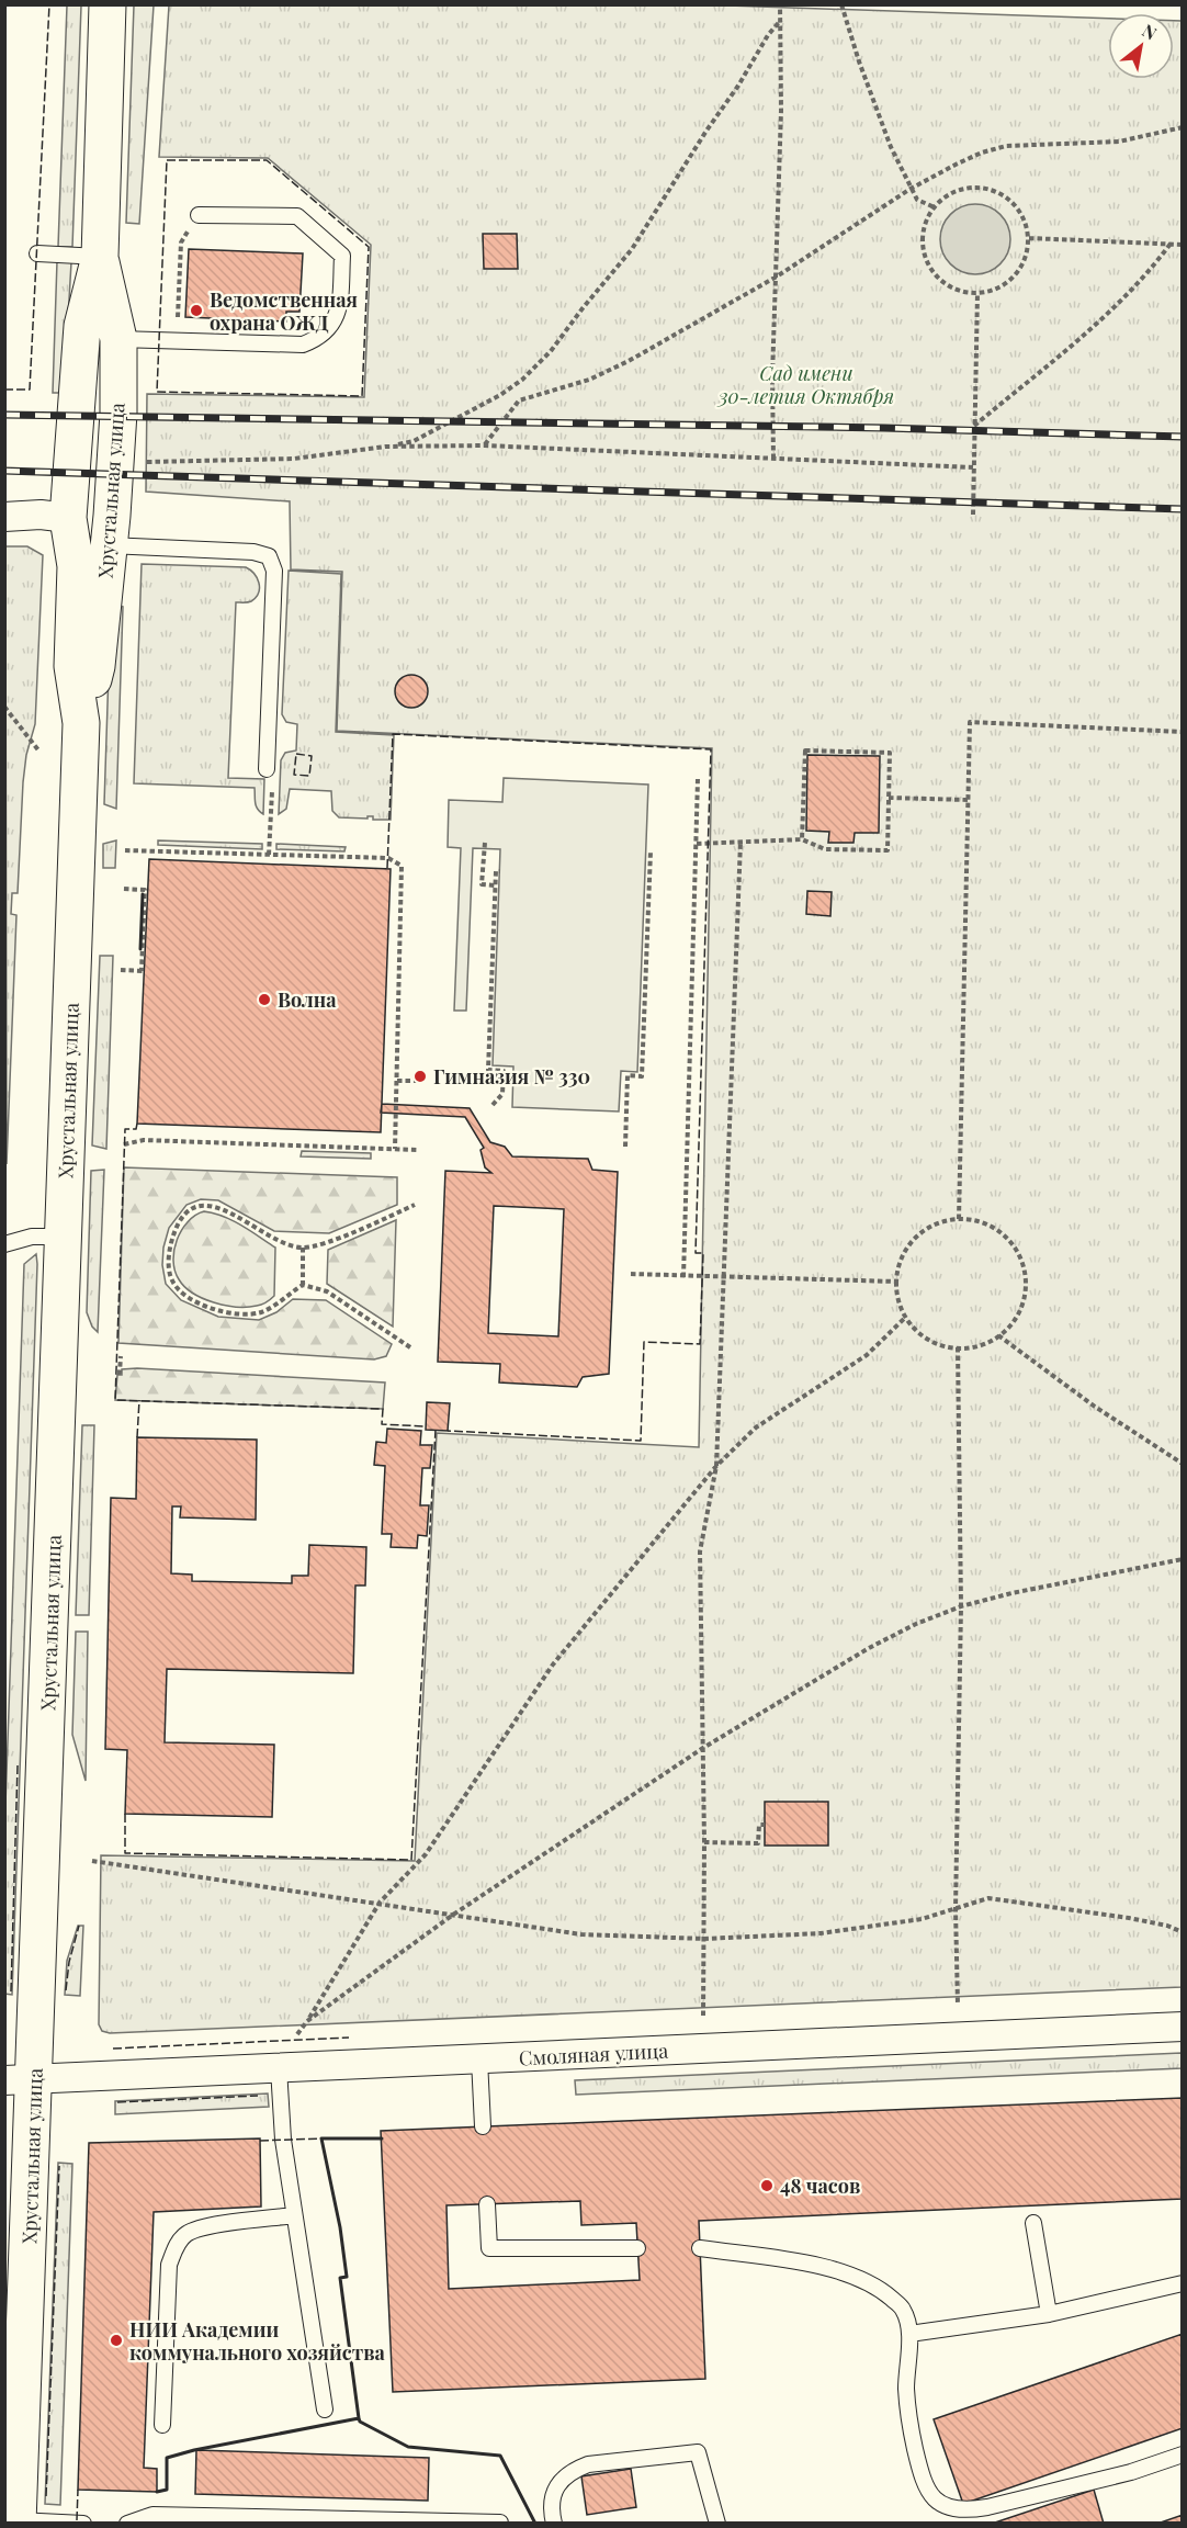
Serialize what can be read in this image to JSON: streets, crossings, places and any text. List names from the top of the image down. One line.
{"streets":{"street":["Хрустальная улица","Смоляная улица"]},"crossings":[["Хрустальная улица","Смоляная улица"]],"parks":["Сад имени 30-летия Октября"],"places":["Ведомственная охрана ОЖД","Волна","Гимназия № 330","48 часов","НИИ Академии коммунального хозяйства"],"north":"top right"}
